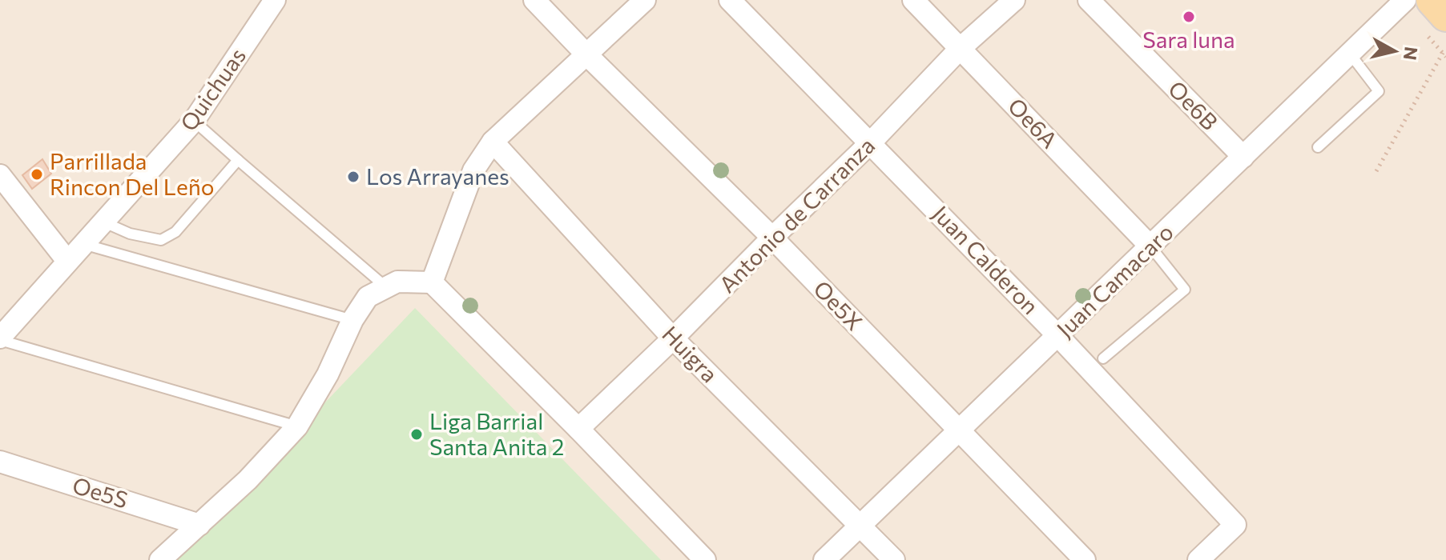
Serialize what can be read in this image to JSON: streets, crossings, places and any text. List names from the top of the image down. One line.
{"streets":{"street":["Quichuas","Oe6B","Oe6A","Antonio de Carranza","Juan Calderon","Juan Camacaro","Oe5X","Huigra","Oe5S"]},"crossings":[["Oe6B","Juan Camacaro"],["Oe6A","Antonio de Carranza"],["Oe6A","Juan Camacaro"],["Antonio de Carranza","Juan Calderon"],["Antonio de Carranza","Oe5X"],["Antonio de Carranza","Huigra"],["Juan Calderon","Juan Camacaro"],["Juan Camacaro","Oe5X"],["Juan Camacaro","Huigra"]],"places":["Sara luna","Parrillada Rincon Del Leño","Los Arrayanes","Liga Barrial Santa Anita 2"],"north":"right"}
